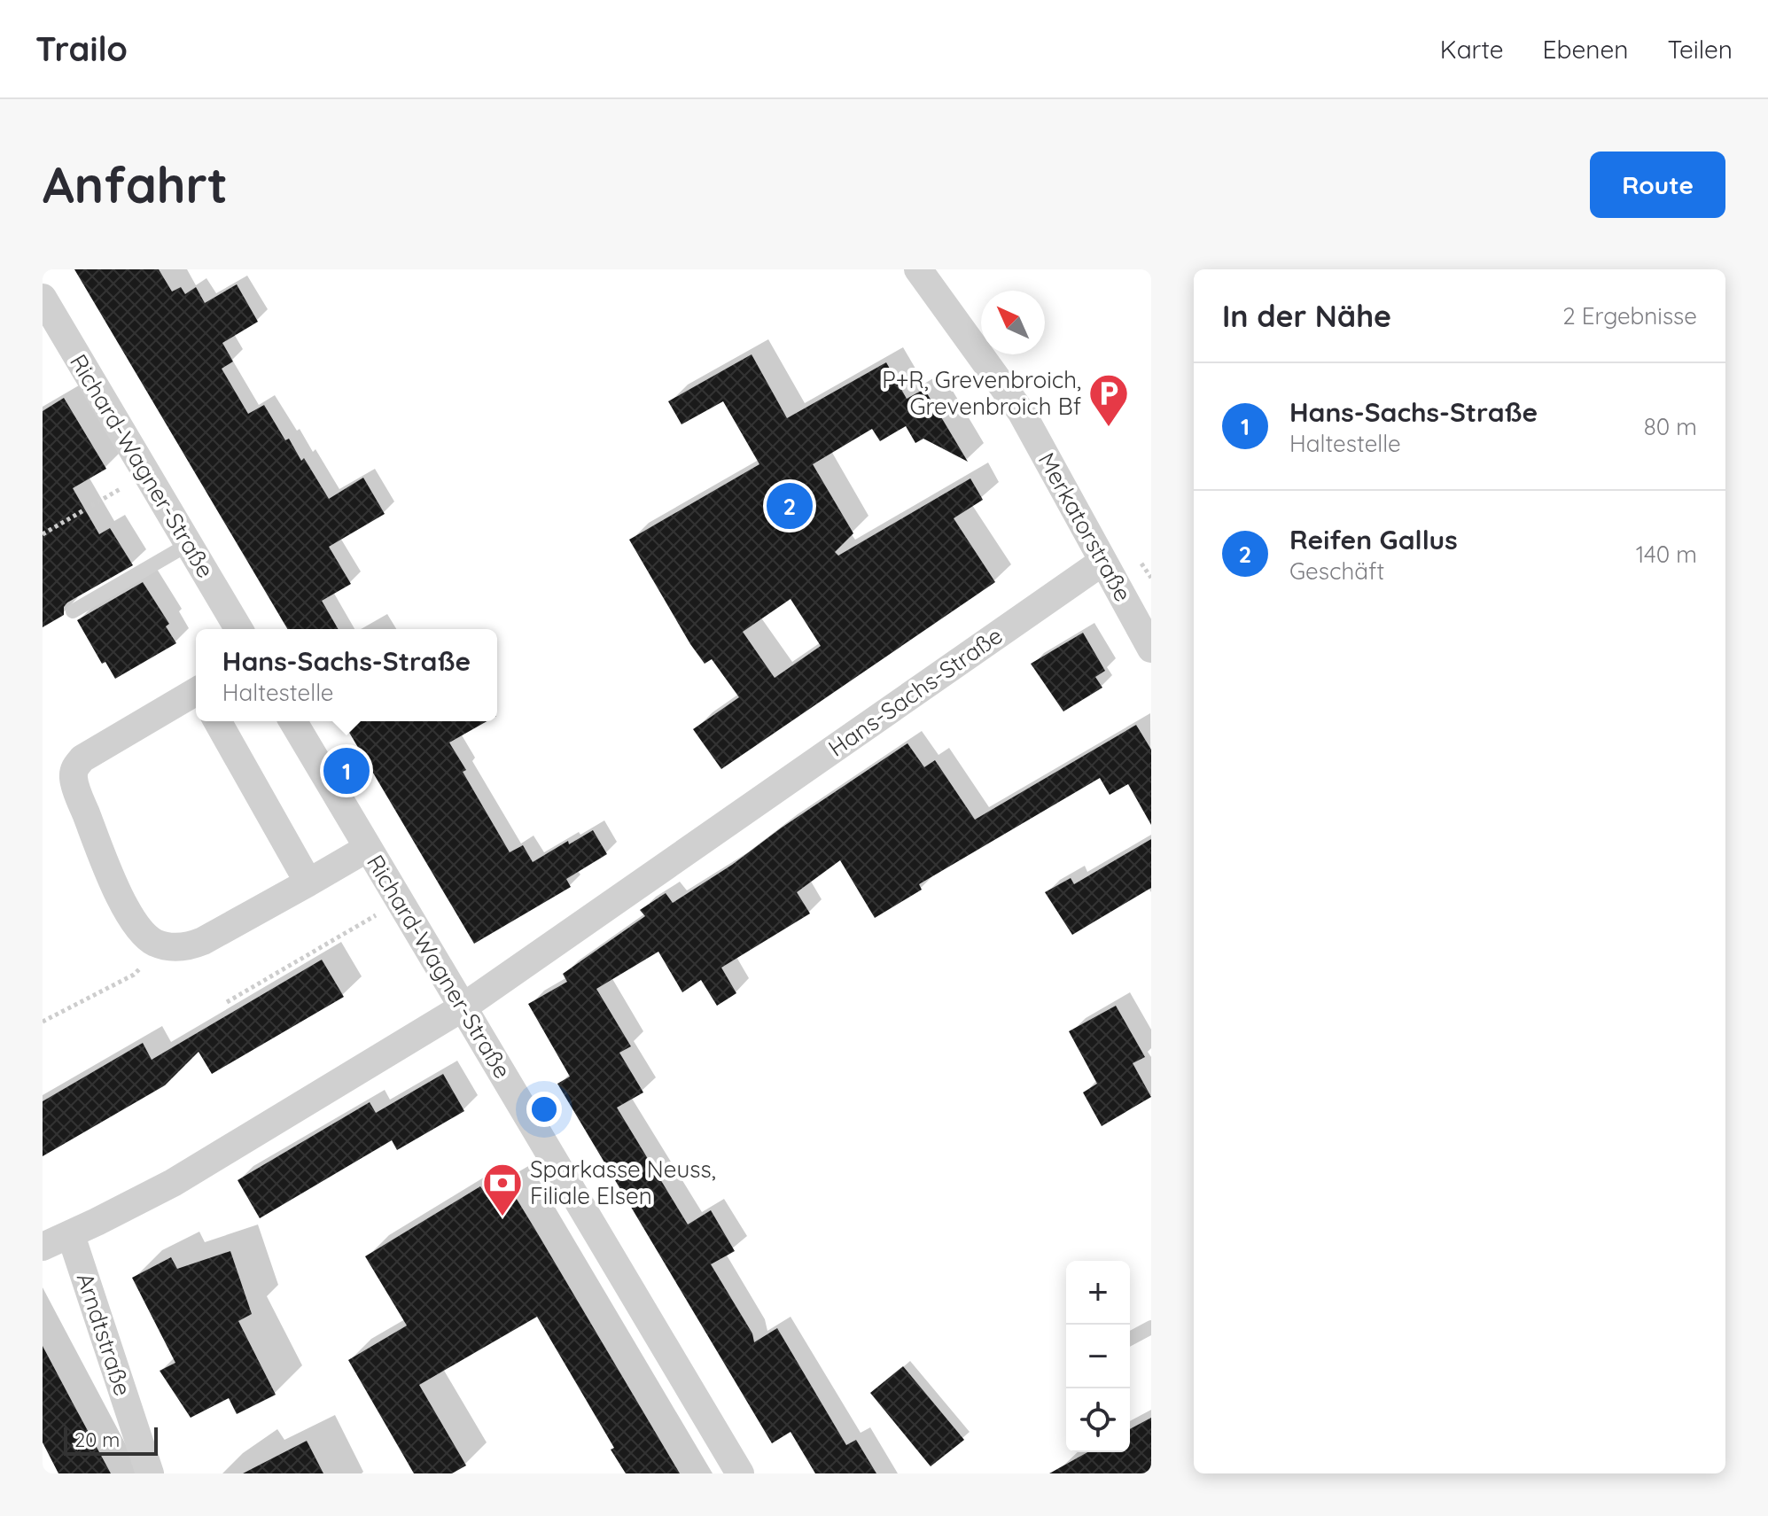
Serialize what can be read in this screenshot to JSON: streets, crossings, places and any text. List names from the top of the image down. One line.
{"streets":{"street":["Richard-Wagner-Straße","Merkatorstraße","Hans-Sachs-Straße","Arndtstraße"]},"crossings":[["Richard-Wagner-Straße","Hans-Sachs-Straße"],["Merkatorstraße","Hans-Sachs-Straße"],["Hans-Sachs-Straße","Arndtstraße"]],"places":{"parking":["P+R, Grevenbroich, Grevenbroich Bf"],"bank":["Sparkasse Neuss, Filiale Elsen"]},"scale_bar":"20 m","north":"top left","page":{"header":"Trailo","nav":["Karte","Ebenen","Teilen"],"buttons":"Route","title":"Anfahrt","heading":["In der Nähe","2 Ergebnisse"],"list":[{"mark":"1","name":"Hans-Sachs-Straße","note":"Haltestelle","value":"80 m"},{"mark":"2","name":"Reifen Gallus","note":"Geschäft","value":"140 m"}],"pins":["2","1"],"popup":["Hans-Sachs-Straße","Haltestelle"],"map_buttons":["+","−"],"scale":"20 m"}}
